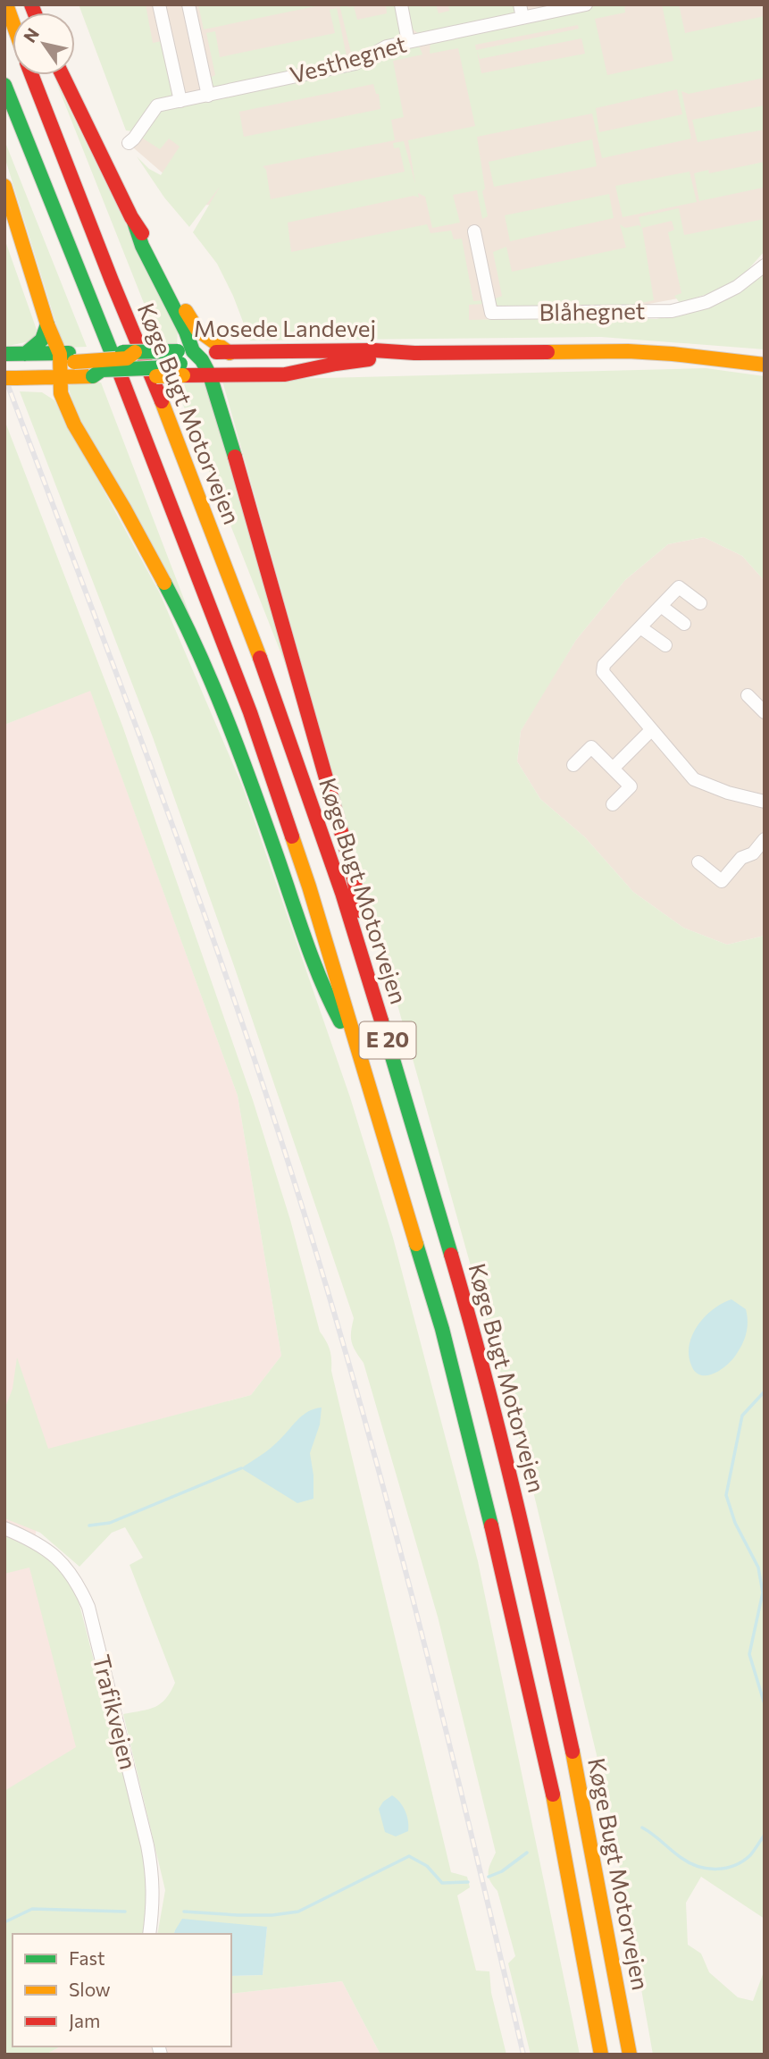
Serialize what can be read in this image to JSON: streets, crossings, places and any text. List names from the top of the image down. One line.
{"streets":{"main road":["Mosede Landevej","Køge Bugt Motorvejen","E 20"],"street":["Vesthegnet","Blåhegnet","Trafikvejen"]},"legend":["Fast","Slow","Jam"],"north":"top left"}
